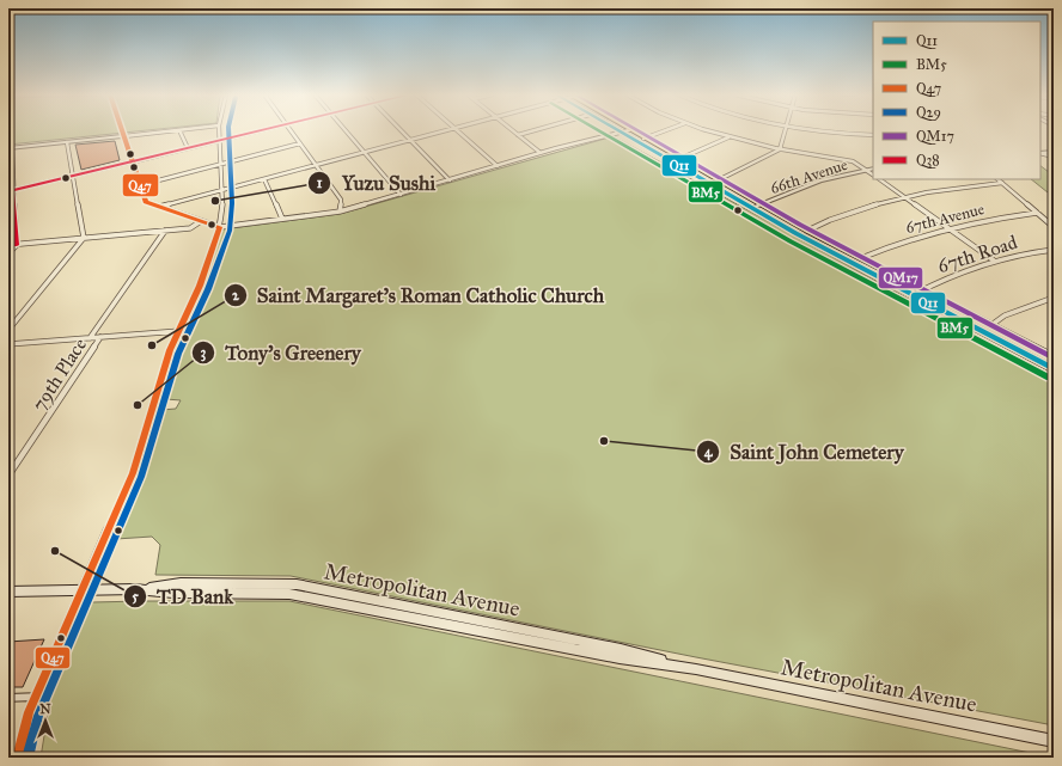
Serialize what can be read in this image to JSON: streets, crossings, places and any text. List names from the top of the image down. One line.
{"streets":{"main road":["Metropolitan Avenue"],"street":["66th Avenue","67th Avenue","67th Road","79th Place"]},"places":["Yuzu Sushi","Saint Margaret's Roman Catholic Church","Tony’s Greenery","Saint John Cemetery","TD Bank"],"lines":["transit line Q11","transit line BM5","transit line Q47","transit line Q29","transit line QM17","transit line Q38"],"legend":["Q11","BM5","Q47","Q29","QM17","Q38"],"north":"top"}
